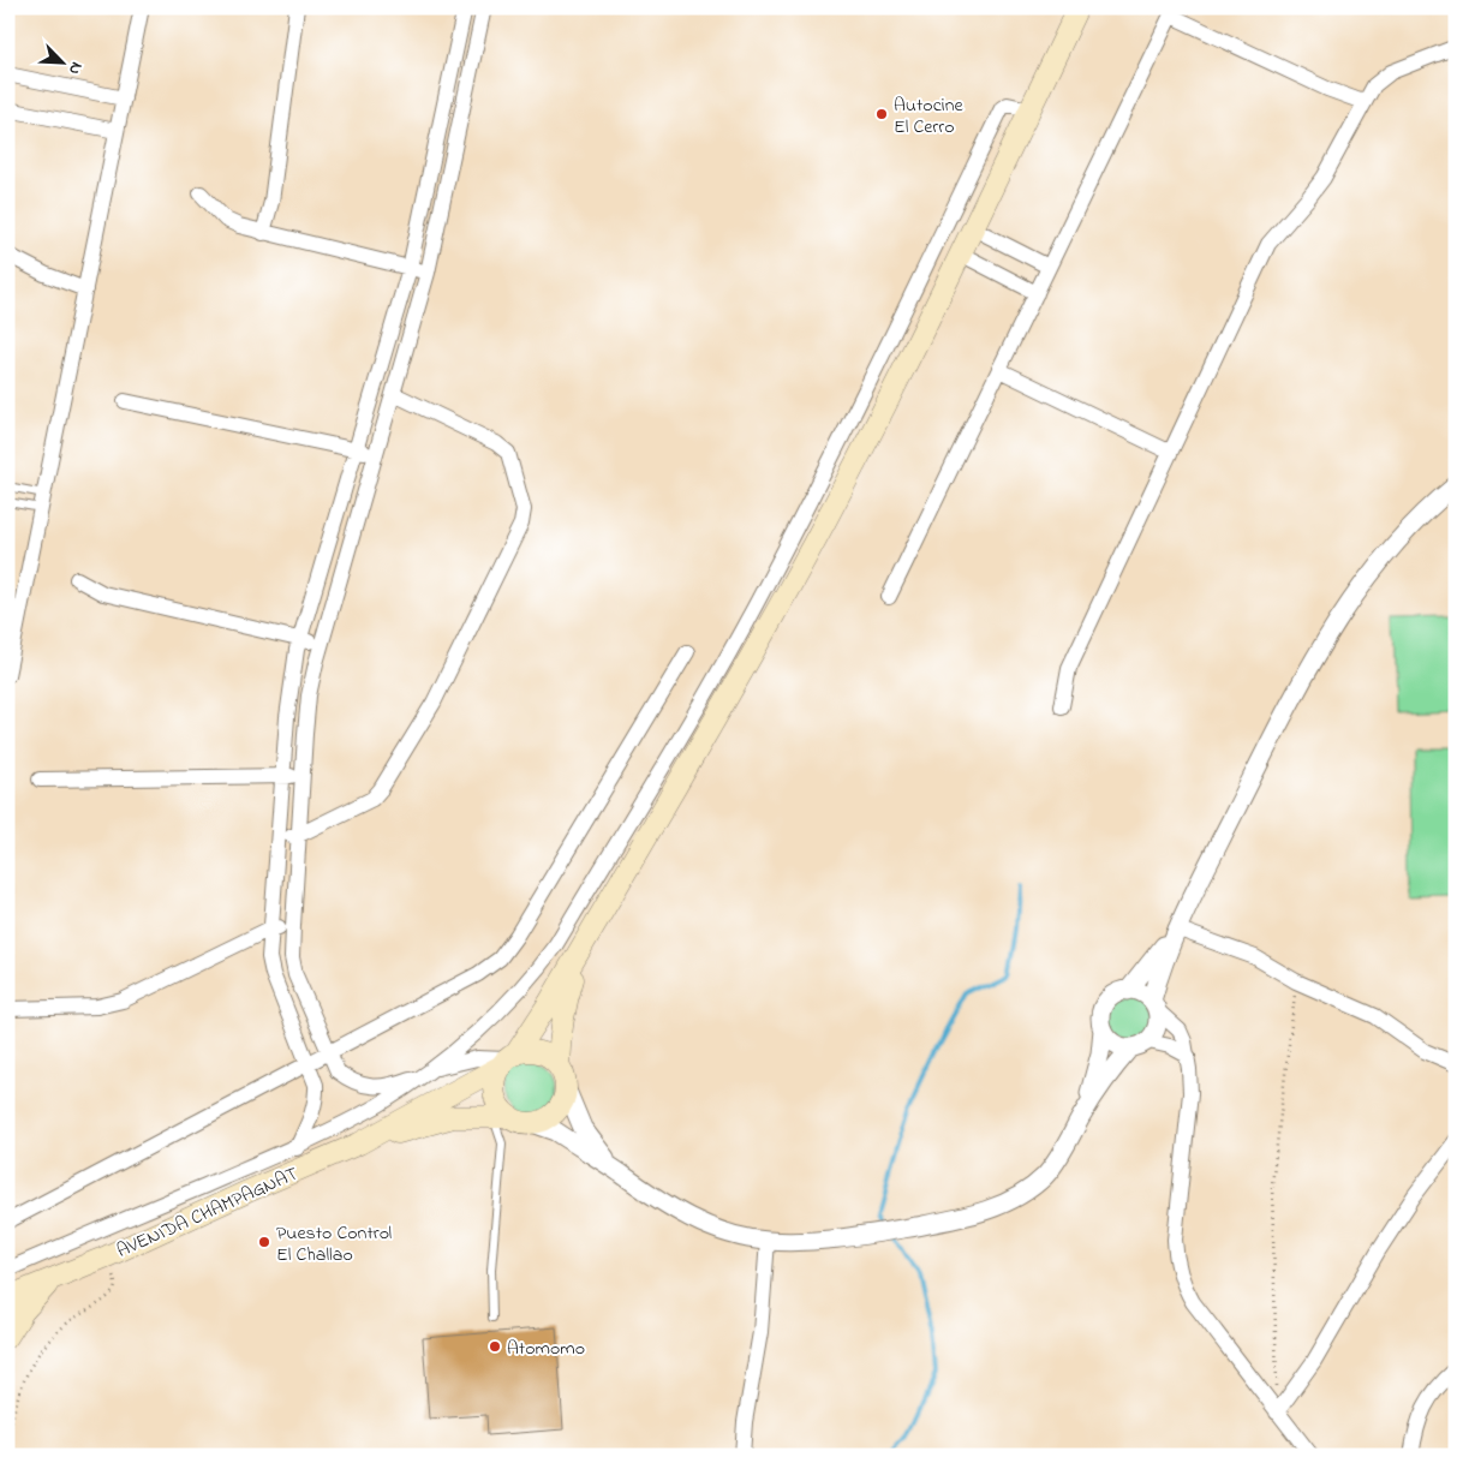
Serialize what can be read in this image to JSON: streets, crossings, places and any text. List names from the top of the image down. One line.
{"streets":{"main road":["AVENIDA CHAMPAGNAT"]},"places":["Autocine El Cerro","Puesto Control El Challao","Atomomo"],"north":"bottom right"}
